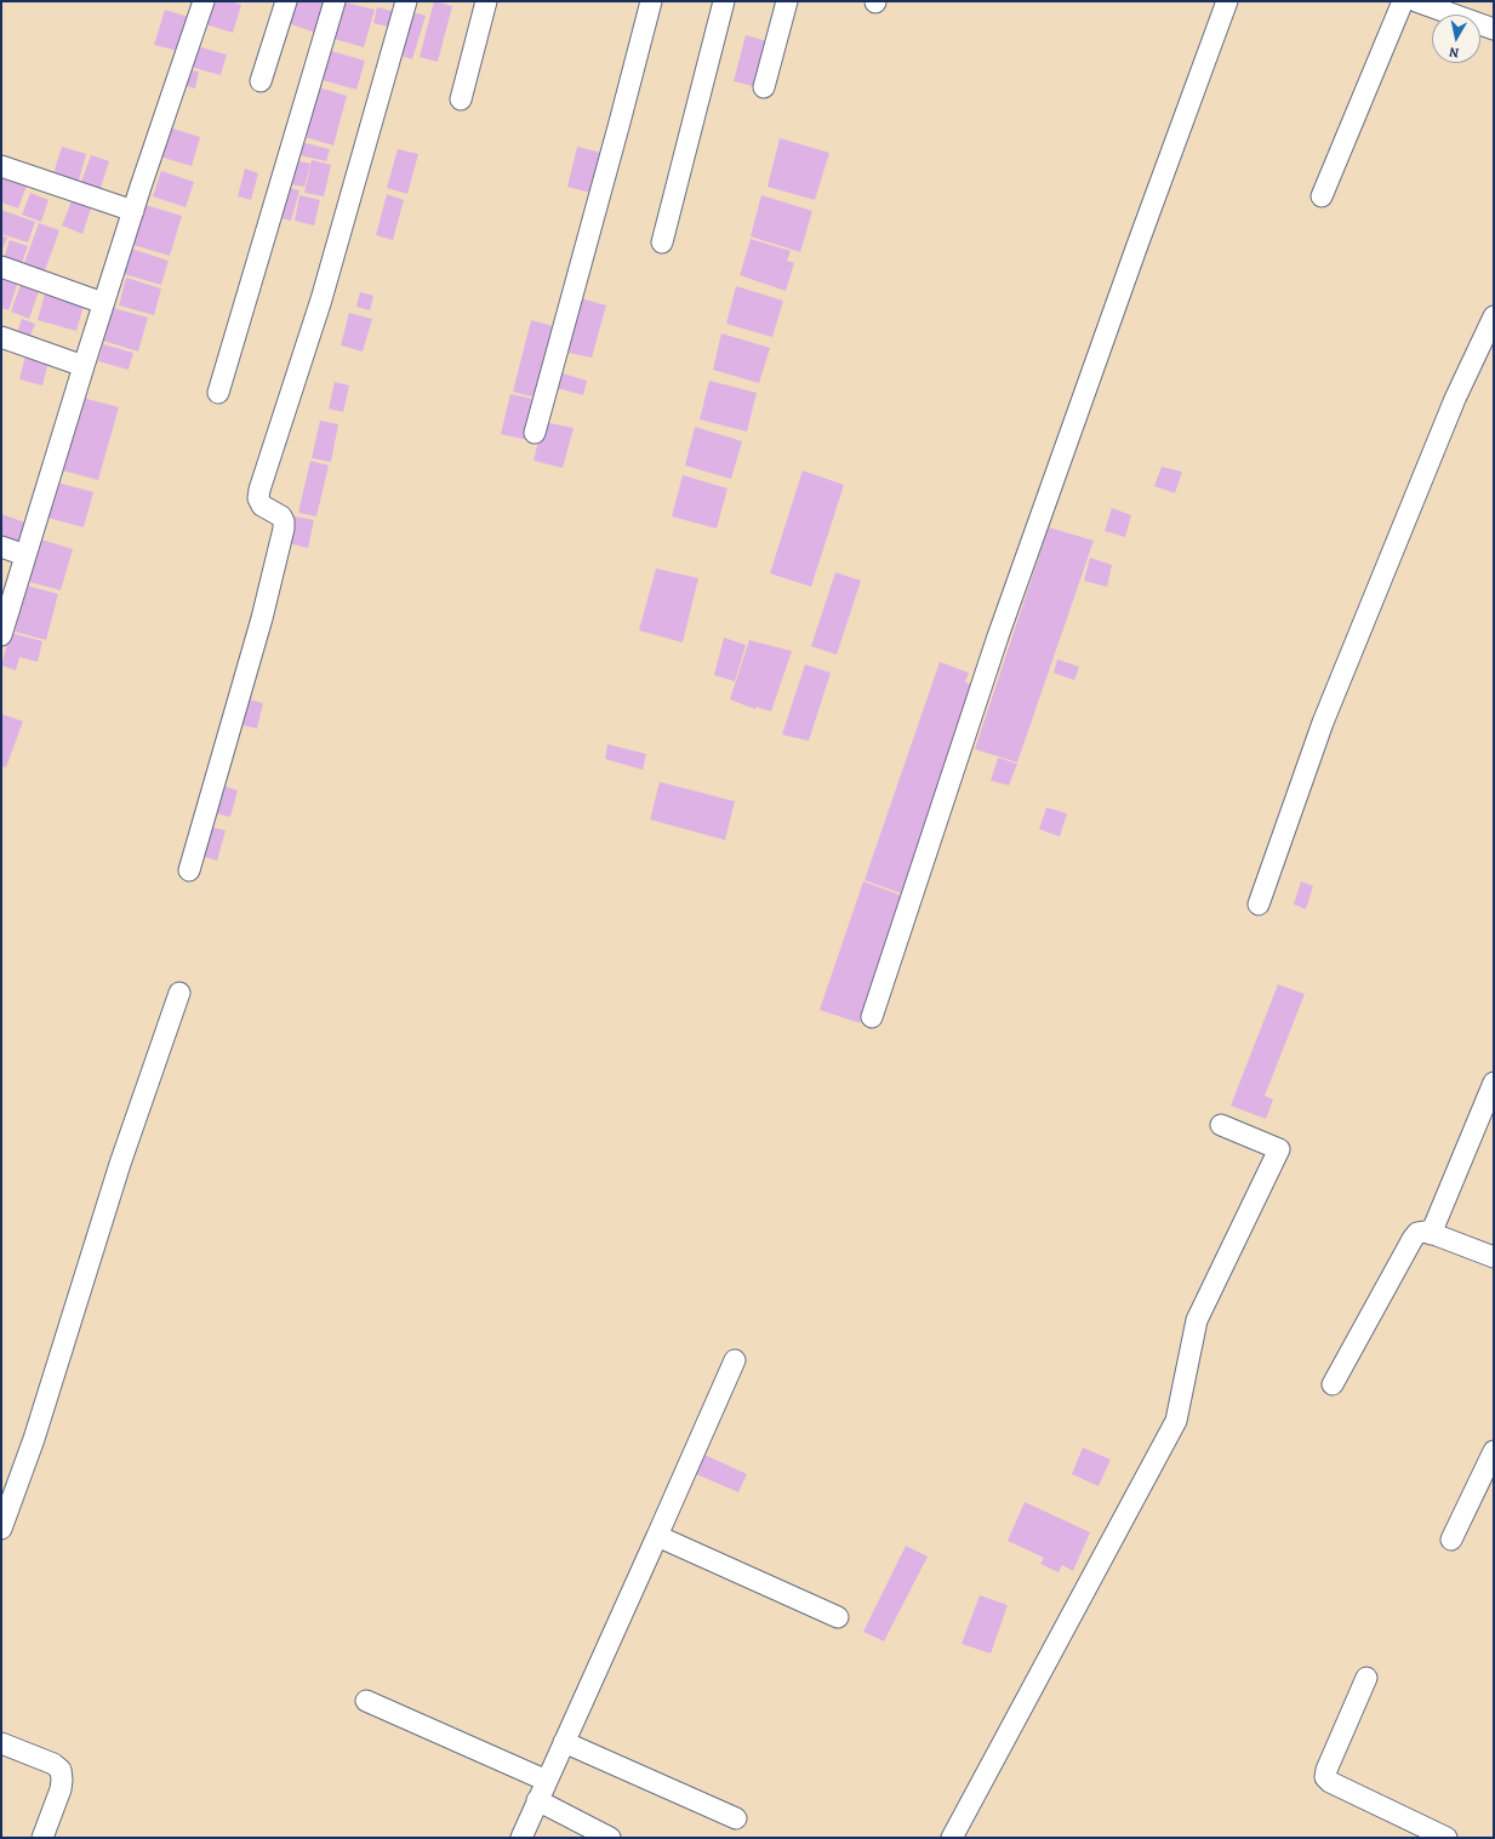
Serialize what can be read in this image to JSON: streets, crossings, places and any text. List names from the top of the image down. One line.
{"north":"bottom"}
